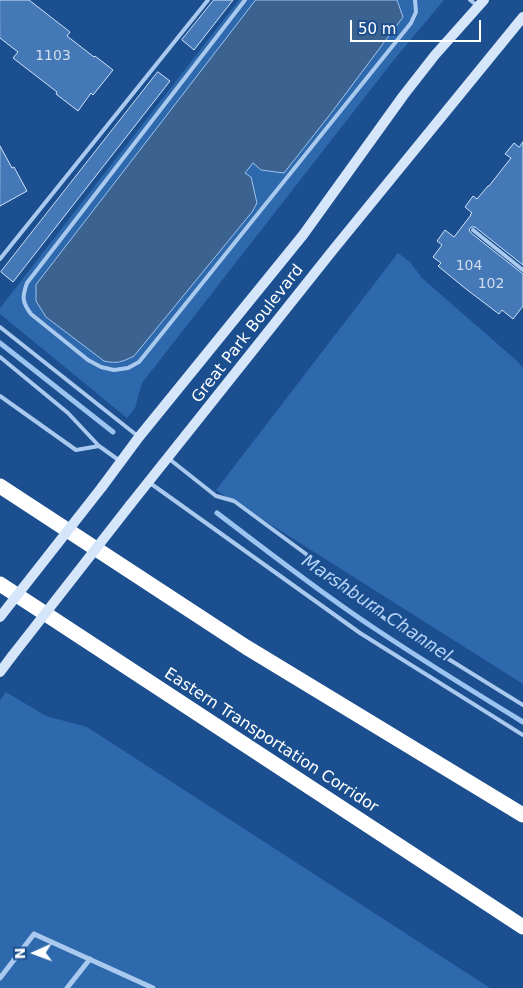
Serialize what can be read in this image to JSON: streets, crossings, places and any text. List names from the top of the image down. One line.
{"streets":{"highway":["Eastern Transportation Corridor"],"main road":["Great Park Boulevard"]},"water":["Marshburn Channel"],"house_numbers":["1103","104","102"],"scale_bar":"50 m","north":"left"}
